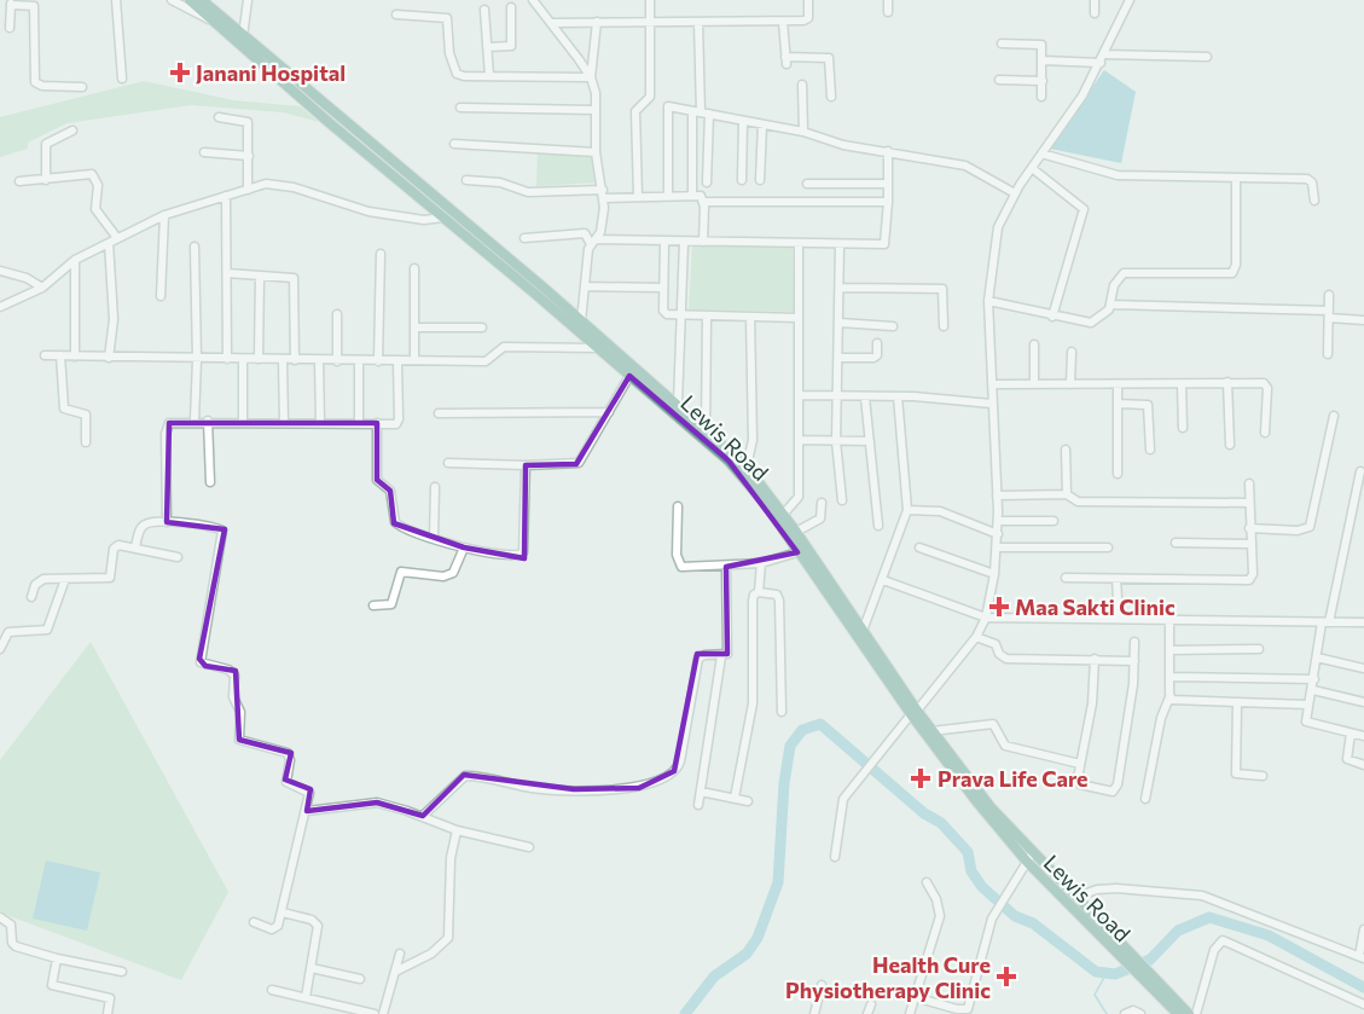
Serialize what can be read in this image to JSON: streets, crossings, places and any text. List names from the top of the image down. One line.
{"streets":{"main road":["Lewis Road"]},"places":{"health":["Janani Hospital","Maa Sakti Clinic","Prava Life Care","Health Cure Physiotherapy Clinic"]}}
